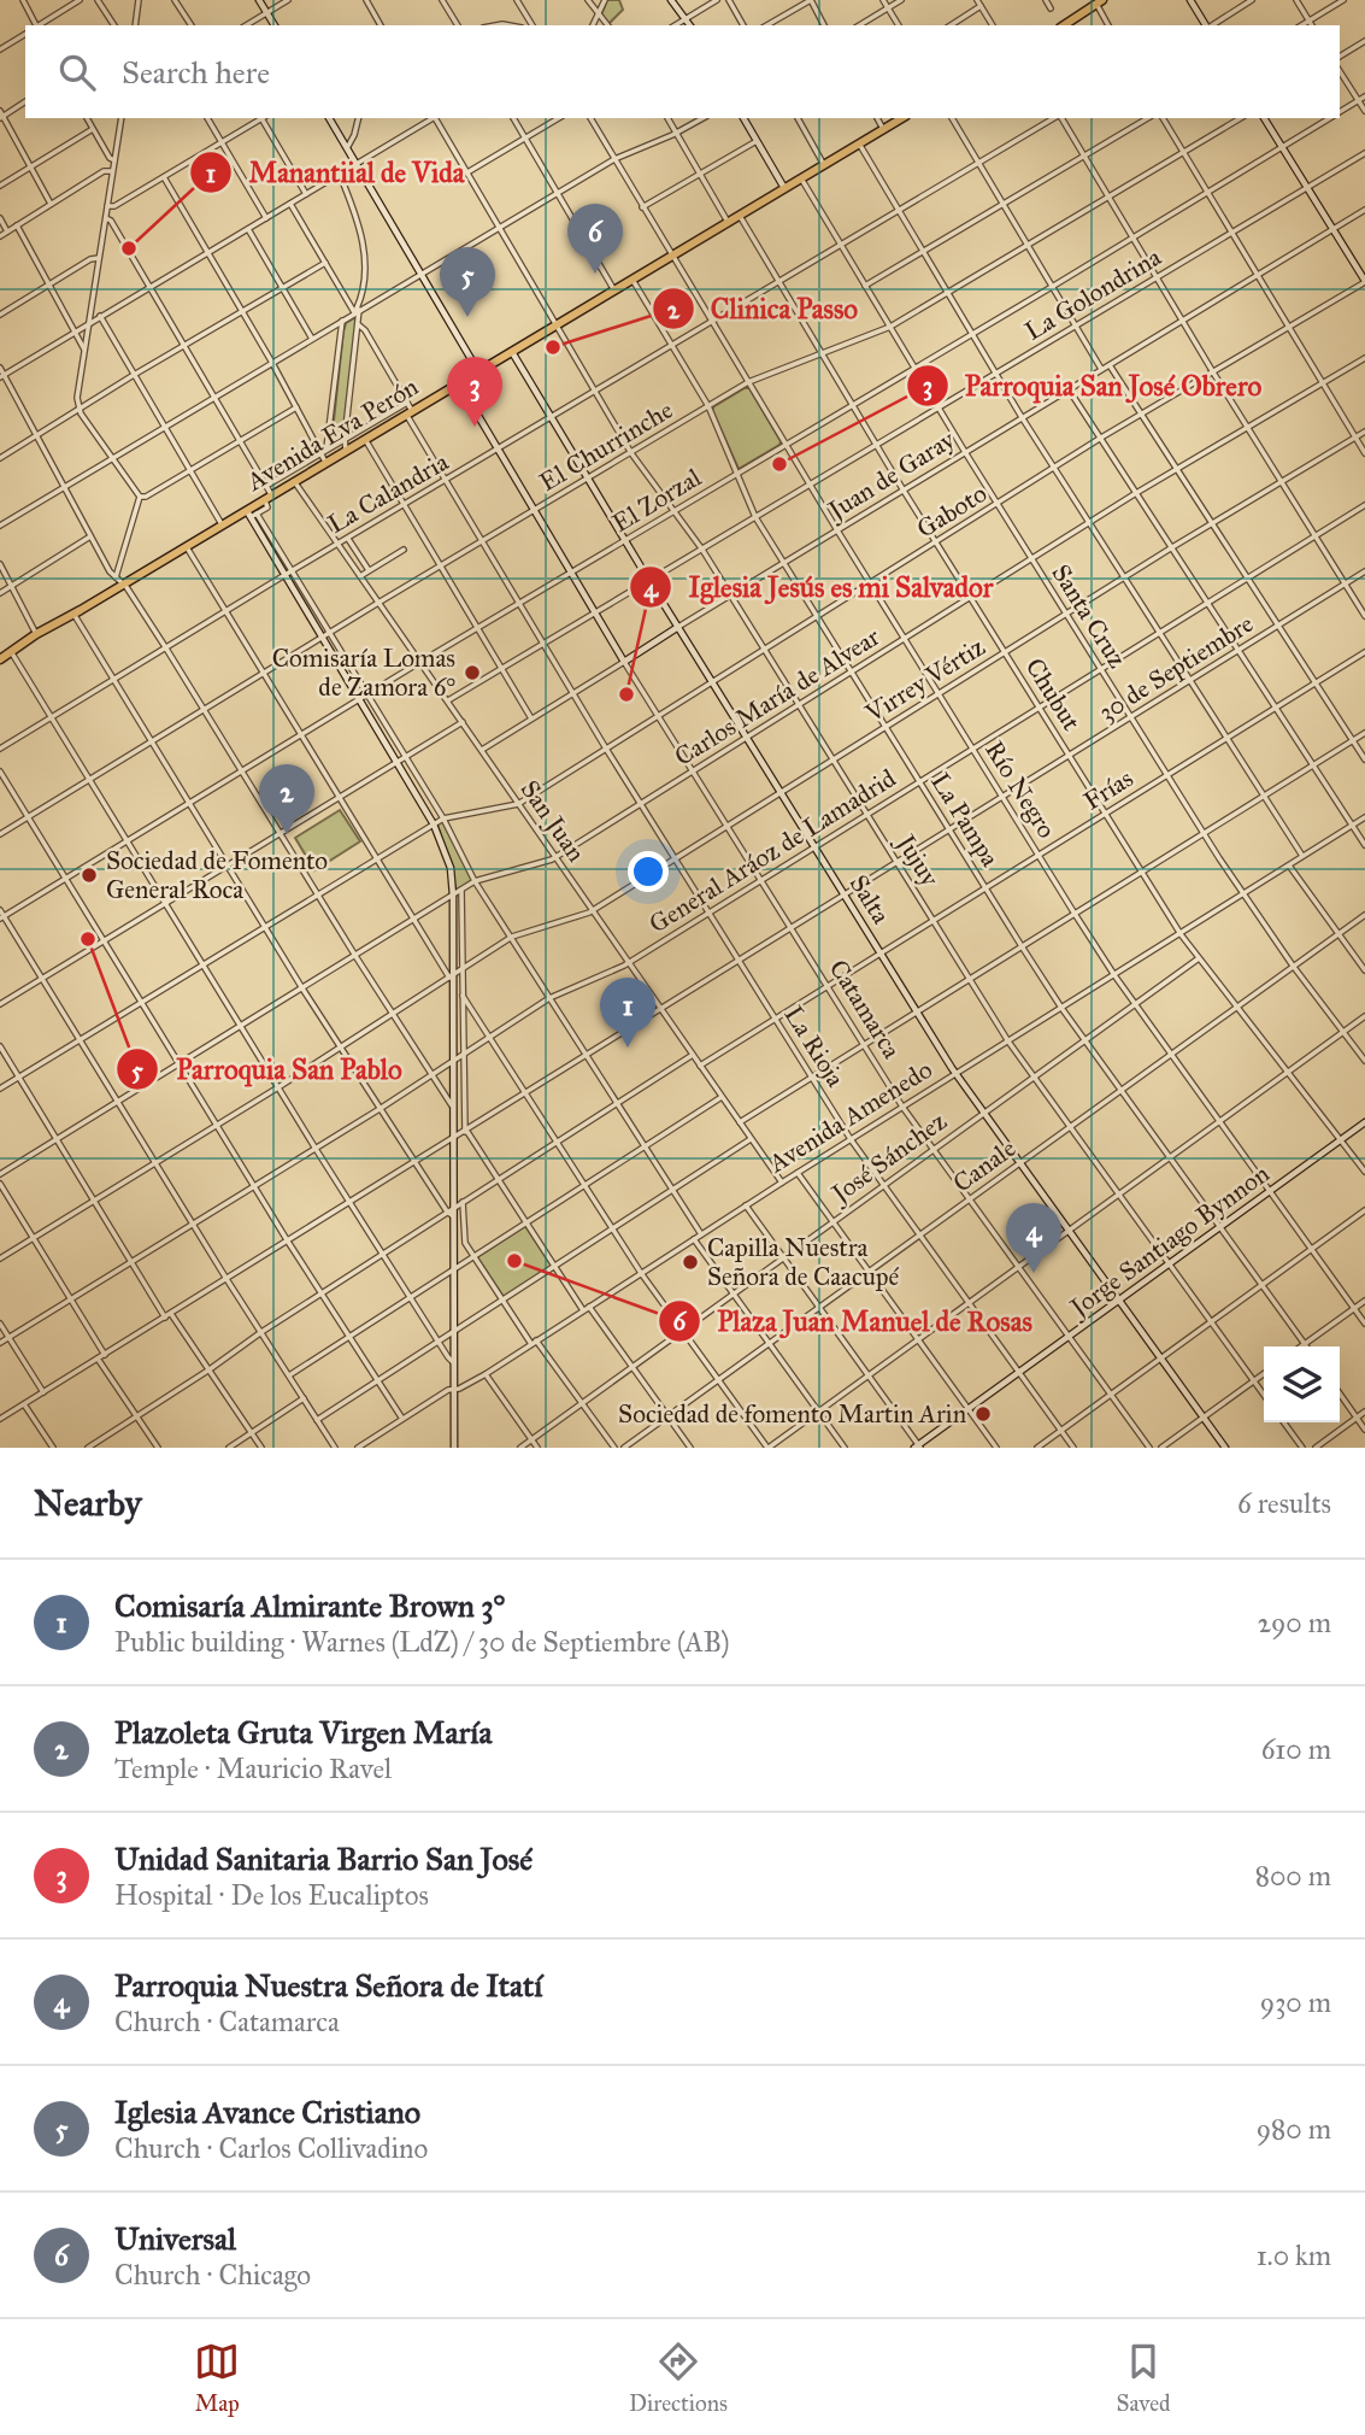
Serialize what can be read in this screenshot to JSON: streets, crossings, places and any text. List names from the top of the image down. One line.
{"streets":{"main road":["Avenida Eva Perón"],"street":["La Golondrina","El Churrinche","Juan de Garay","La Calandria","El Zorzal","Gaboto","Santa Cruz","30 de Septiembre","Virrey Vértiz","Chubut","Carlos María de Alvear","Río Negro","Frías","La Pampa","San Juan","General Aráoz de Lamadrid","Jujuy","Salta","Catamarca","La Rioja","Avenida Amenedo","José Sánchez","Canale","Jorge Santiago Bynnon"]},"crossings":[["La Golondrina","Santa Cruz"],["La Golondrina","Chubut"],["La Golondrina","Río Negro"],["La Golondrina","La Pampa"],["La Golondrina","San Juan"],["La Golondrina","Jujuy"],["La Golondrina","Salta"],["La Golondrina","La Rioja"],["Avenida Eva Perón","Santa Cruz"],["Avenida Eva Perón","Chubut"],["Avenida Eva Perón","Río Negro"],["Avenida Eva Perón","La Pampa"],["Avenida Eva Perón","San Juan"],["Avenida Eva Perón","Jujuy"],["Avenida Eva Perón","Salta"],["Avenida Eva Perón","La Rioja"],["El Churrinche","Santa Cruz"],["El Churrinche","Chubut"],["El Churrinche","Río Negro"],["El Churrinche","La Pampa"],["El Churrinche","San Juan"],["El Churrinche","Jujuy"],["El Churrinche","Salta"],["El Churrinche","La Rioja"],["Juan de Garay","Santa Cruz"],["Juan de Garay","Chubut"],["Juan de Garay","Río Negro"],["Juan de Garay","La Pampa"],["Juan de Garay","San Juan"],["Juan de Garay","Jujuy"],["Juan de Garay","Salta"],["Juan de Garay","Catamarca"],["Juan de Garay","La Rioja"],["La Calandria","Santa Cruz"],["La Calandria","Chubut"],["La Calandria","Río Negro"],["La Calandria","La Pampa"],["La Calandria","San Juan"],["La Calandria","Jujuy"],["La Calandria","Salta"],["La Calandria","La Rioja"],["El Zorzal","Santa Cruz"],["El Zorzal","Chubut"],["El Zorzal","Río Negro"],["El Zorzal","La Pampa"],["El Zorzal","San Juan"],["El Zorzal","Jujuy"],["El Zorzal","Salta"],["El Zorzal","La Rioja"],["Gaboto","Santa Cruz"],["Gaboto","Chubut"],["Gaboto","Río Negro"],["Gaboto","La Pampa"],["Gaboto","San Juan"],["Gaboto","Jujuy"],["Gaboto","Salta"],["Gaboto","Catamarca"],["Gaboto","La Rioja"],["Santa Cruz","30 de Septiembre"],["Santa Cruz","Virrey Vértiz"],["Santa Cruz","Carlos María de Alvear"],["Santa Cruz","Frías"],["Santa Cruz","General Aráoz de Lamadrid"],["Santa Cruz","Avenida Amenedo"],["Santa Cruz","Canale"],["30 de Septiembre","Chubut"],["30 de Septiembre","Río Negro"],["30 de Septiembre","La Pampa"],["30 de Septiembre","San Juan"],["30 de Septiembre","Jujuy"],["30 de Septiembre","Salta"],["30 de Septiembre","Catamarca"],["30 de Septiembre","La Rioja"],["Virrey Vértiz","Chubut"],["Virrey Vértiz","Río Negro"],["Virrey Vértiz","La Pampa"],["Virrey Vértiz","San Juan"],["Virrey Vértiz","Jujuy"],["Virrey Vértiz","Salta"],["Virrey Vértiz","Catamarca"],["Virrey Vértiz","La Rioja"],["Chubut","Carlos María de Alvear"],["Chubut","Frías"],["Chubut","General Aráoz de Lamadrid"],["Chubut","Avenida Amenedo"],["Chubut","José Sánchez"],["Chubut","Canale"],["Chubut","Jorge Santiago Bynnon"],["Carlos María de Alvear","Río Negro"],["Carlos María de Alvear","La Pampa"],["Carlos María de Alvear","San Juan"],["Carlos María de Alvear","Jujuy"],["Carlos María de Alvear","Salta"],["Carlos María de Alvear","Catamarca"],["Carlos María de Alvear","La Rioja"],["Río Negro","Frías"],["Río Negro","General Aráoz de Lamadrid"],["Río Negro","Avenida Amenedo"],["Río Negro","José Sánchez"],["Río Negro","Canale"],["Río Negro","Jorge Santiago Bynnon"],["Frías","La Pampa"],["Frías","San Juan"],["Frías","Jujuy"],["Frías","Salta"],["Frías","Catamarca"],["Frías","La Rioja"],["La Pampa","General Aráoz de Lamadrid"],["La Pampa","Avenida Amenedo"],["La Pampa","José Sánchez"],["La Pampa","Canale"],["La Pampa","Jorge Santiago Bynnon"],["San Juan","General Aráoz de Lamadrid"],["San Juan","Avenida Amenedo"],["General Aráoz de Lamadrid","Jujuy"],["General Aráoz de Lamadrid","Salta"],["General Aráoz de Lamadrid","Catamarca"],["General Aráoz de Lamadrid","La Rioja"],["Jujuy","Avenida Amenedo"],["Jujuy","José Sánchez"],["Jujuy","Canale"],["Jujuy","Jorge Santiago Bynnon"],["Salta","Avenida Amenedo"],["Salta","José Sánchez"],["Salta","Canale"],["Salta","Jorge Santiago Bynnon"],["Catamarca","Avenida Amenedo"],["Catamarca","José Sánchez"],["Catamarca","Canale"],["Catamarca","Jorge Santiago Bynnon"],["La Rioja","Avenida Amenedo"],["La Rioja","José Sánchez"],["La Rioja","Canale"],["La Rioja","Jorge Santiago Bynnon"]],"places":["Manantiial de Vida","Clinica Passo","Parroquia San José Obrero","Comisaría Lomas de Zamora 6°","Iglesia Jesús es mi Salvador","Sociedad de Fomento General Roca","Parroquia San Pablo","Plaza Juan Manuel de Rosas","Capilla Nuestra Señora de Caacupé","Sociedad de fomento Martin Arin"],"page":{"search":"Search here","pins":["6","5","3","2","1","4"],"heading":["Nearby","6 results"],"list":[{"mark":"1","name":"Comisaría Almirante Brown 3°","note":"Public building · Warnes (LdZ) / 30 de Septiembre (AB)","value":"290 m"},{"mark":"2","name":"Plazoleta Gruta Virgen María","note":"Temple · Mauricio Ravel","value":"610 m"},{"mark":"3","name":"Unidad Sanitaria Barrio San José","note":"Hospital · De los Eucaliptos","value":"800 m"},{"mark":"4","name":"Parroquia Nuestra Señora de Itatí","note":"Church · Catamarca","value":"930 m"},{"mark":"5","name":"Iglesia Avance Cristiano","note":"Church · Carlos Collivadino","value":"980 m"},{"mark":"6","name":"Universal","note":"Church · Chicago","value":"1.0 km"}],"nav":["Map","Directions","Saved"]}}
